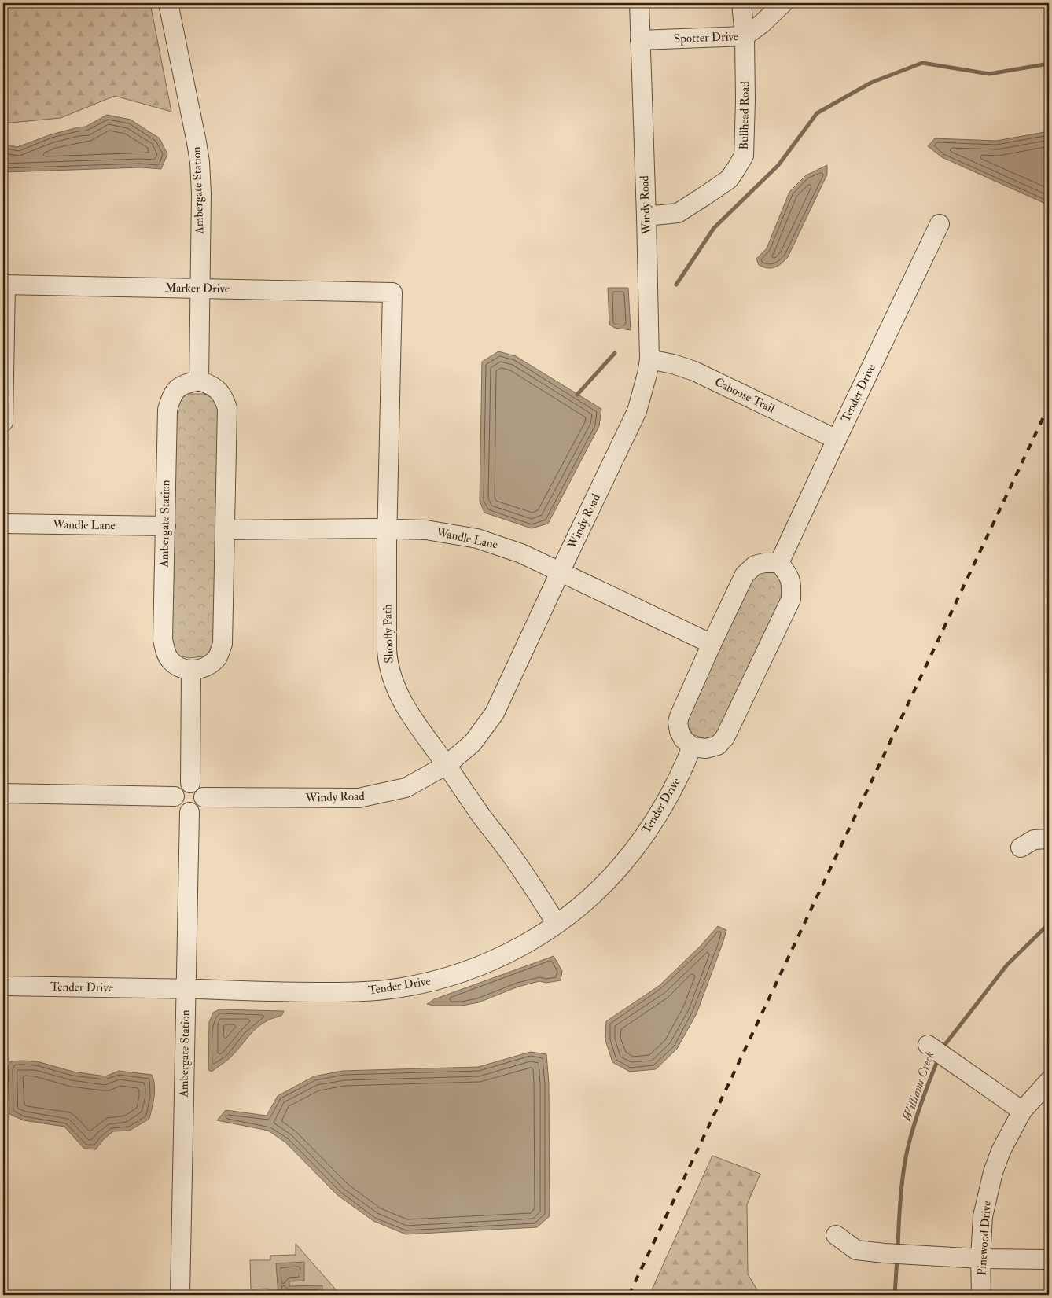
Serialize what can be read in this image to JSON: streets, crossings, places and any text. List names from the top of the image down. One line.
{"streets":{"street":["Spotter Drive","Bullhead Road","Ambergate Station","Windy Road","Marker Drive","Tender Drive","Caboose Trail","Wandle Lane","Shoofly Path","Pinewood Drive"]},"crossings":[["Spotter Drive","Bullhead Road"],["Spotter Drive","Windy Road"],["Bullhead Road","Windy Road"],["Ambergate Station","Windy Road"],["Ambergate Station","Marker Drive"],["Ambergate Station","Tender Drive"],["Ambergate Station","Wandle Lane"],["Windy Road","Caboose Trail"],["Windy Road","Wandle Lane"],["Windy Road","Shoofly Path"],["Marker Drive","Shoofly Path"],["Tender Drive","Caboose Trail"],["Tender Drive","Shoofly Path"],["Wandle Lane","Shoofly Path"]],"water":["Williams Creek"]}
